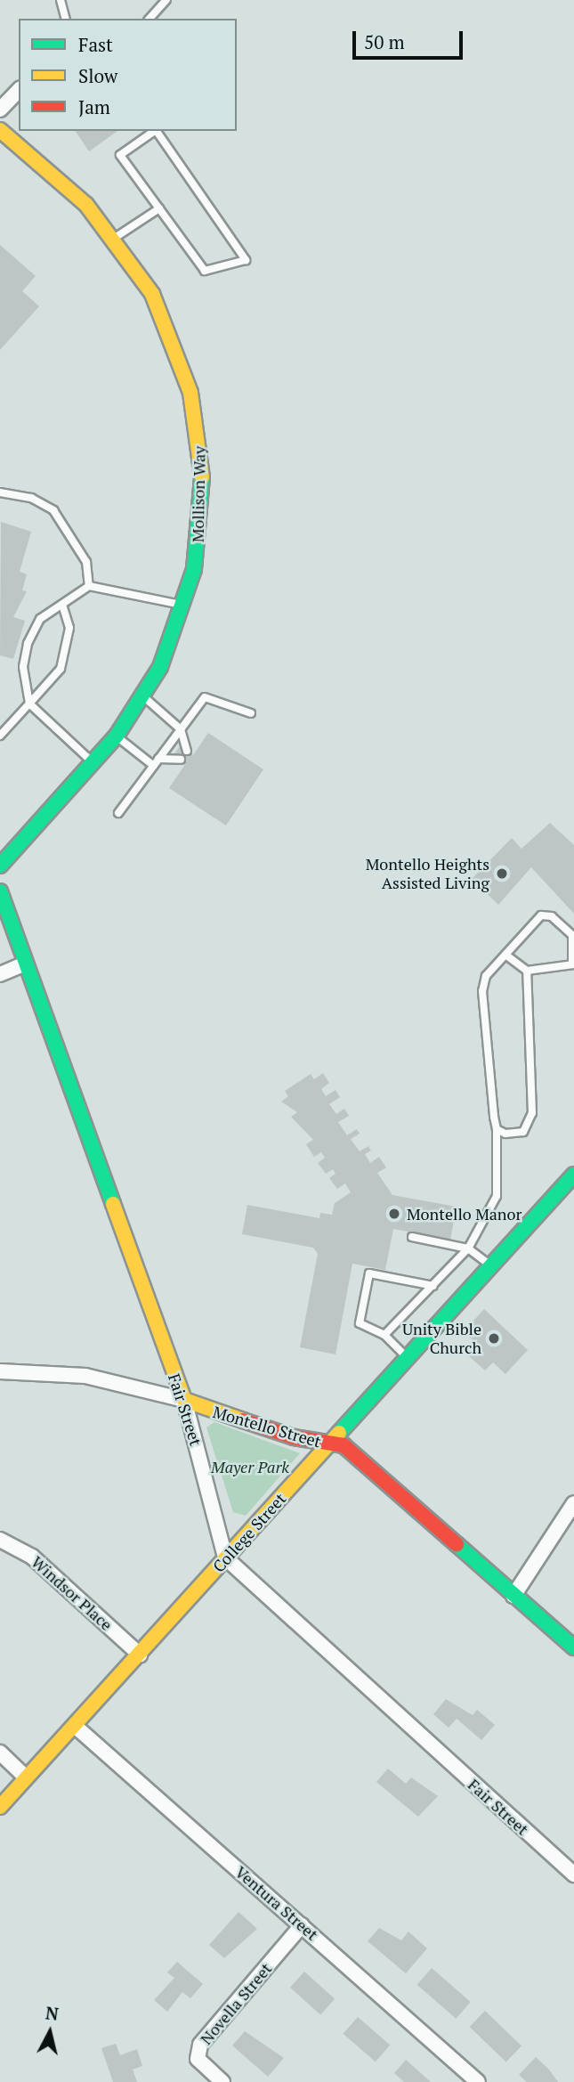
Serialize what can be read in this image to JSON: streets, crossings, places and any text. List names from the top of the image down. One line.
{"streets":{"main road":["Mollison Way","Fair Street","Montello Street","College Street"],"street":["Windsor Place","Ventura Street","Novella Street"]},"crossings":[["Fair Street","Montello Street"],["Fair Street","College Street"],["Montello Street","College Street"],["College Street","Windsor Place"],["College Street","Ventura Street"],["Ventura Street","Novella Street"]],"parks":["Mayer Park"],"places":["Montello Heights Assisted Living","Montello Manor","Unity Bible Church"],"legend":["Fast","Slow","Jam"],"scale_bar":"50 m","north":"top"}
